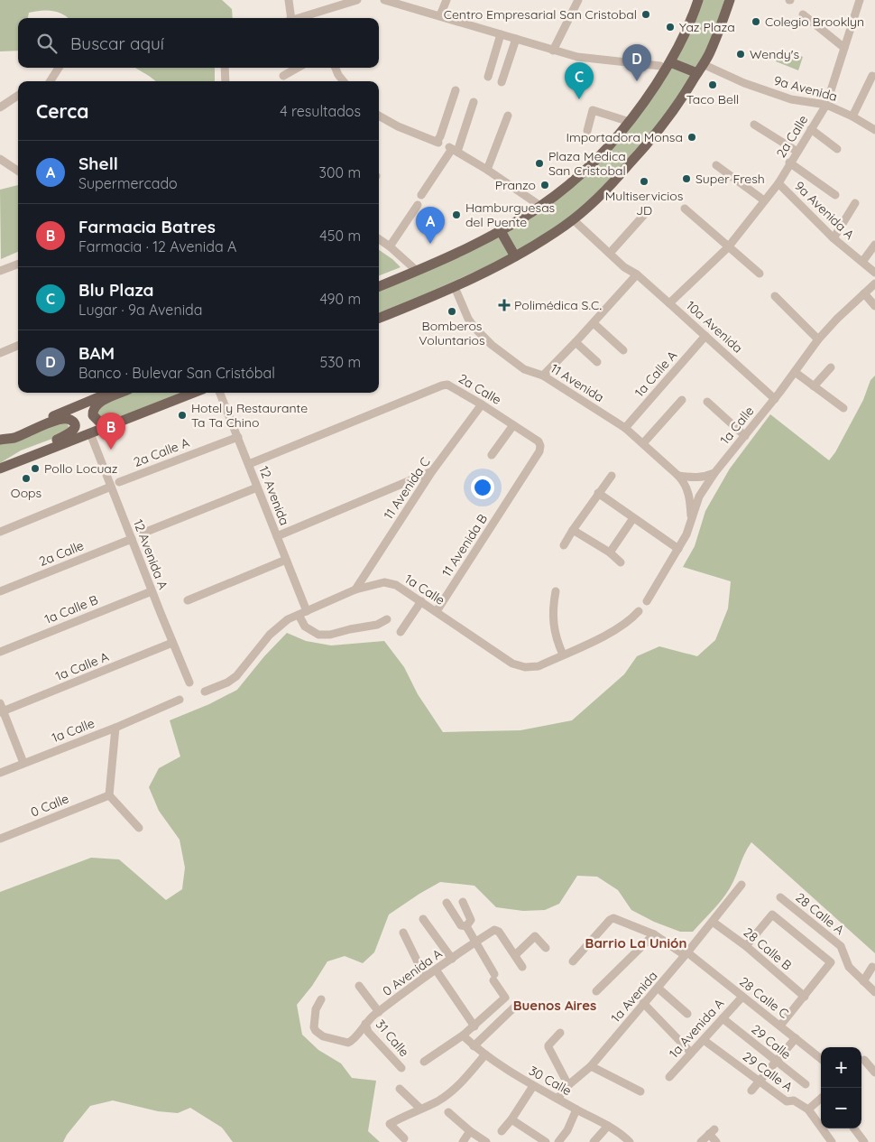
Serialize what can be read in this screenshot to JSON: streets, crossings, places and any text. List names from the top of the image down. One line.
{"streets":{"street":["9a Avenida","2a Calle","9a Avenida A","10a Avenida","1a Calle A","11 Avenida","1a Calle","2a Calle A","11 Avenida C","12 Avenida","11 Avenida B","12 Avenida A","1a Calle B","0 Calle","28 Calle A","28 Calle B","0 Avenida A","1a Avenida","28 Calle C","1a Avenida A","31 Calle","29 Calle","29 Calle A","30 Calle"]},"crossings":[["9a Avenida","2a Calle"],["2a Calle","9a Avenida A"],["2a Calle","10a Avenida"],["2a Calle","11 Avenida C"],["2a Calle","12 Avenida"],["2a Calle","11 Avenida B"],["2a Calle","12 Avenida A"],["10a Avenida","1a Calle A"],["10a Avenida","1a Calle"],["1a Calle A","11 Avenida"],["1a Calle A","12 Avenida A"],["11 Avenida","1a Calle"],["1a Calle","11 Avenida C"],["1a Calle","12 Avenida"],["1a Calle","11 Avenida B"],["2a Calle A","12 Avenida"],["12 Avenida A","1a Calle B"],["28 Calle B","1a Avenida"],["0 Avenida A","31 Calle"],["1a Avenida","28 Calle C"],["1a Avenida","30 Calle"],["28 Calle C","1a Avenida A"],["1a Avenida A","29 Calle"],["1a Avenida A","29 Calle A"]],"districts":["Barrio La Unión","Buenos Aires"],"places":{"other":["Centro Empresarial San Cristobal","Colegio Brooklyn","Yaz Plaza","Wendy's","Taco Bell","Importadora Monsa","Plaza Medica San Cristobal","Super Fresh","Multiservicios JD","Pranzo","Hamburguesas del Puente","Bomberos Voluntarios","Hotel y Restaurante Ta Ta Chino","Pollo Locuaz","Oops"],"health":["Polimédica S.C."]},"page":{"search":"Buscar aquí","pins":["D","C","A","B"],"heading":["Cerca","4 resultados"],"list":[{"mark":"A","name":"Shell","note":"Supermercado","value":"300 m"},{"mark":"B","name":"Farmacia Batres","note":"Farmacia · 12 Avenida A","value":"450 m"},{"mark":"C","name":"Blu Plaza","note":"Lugar · 9a Avenida","value":"490 m"},{"mark":"D","name":"BAM","note":"Banco · Bulevar San Cristóbal","value":"530 m"}],"map_buttons":["+","−"]}}
